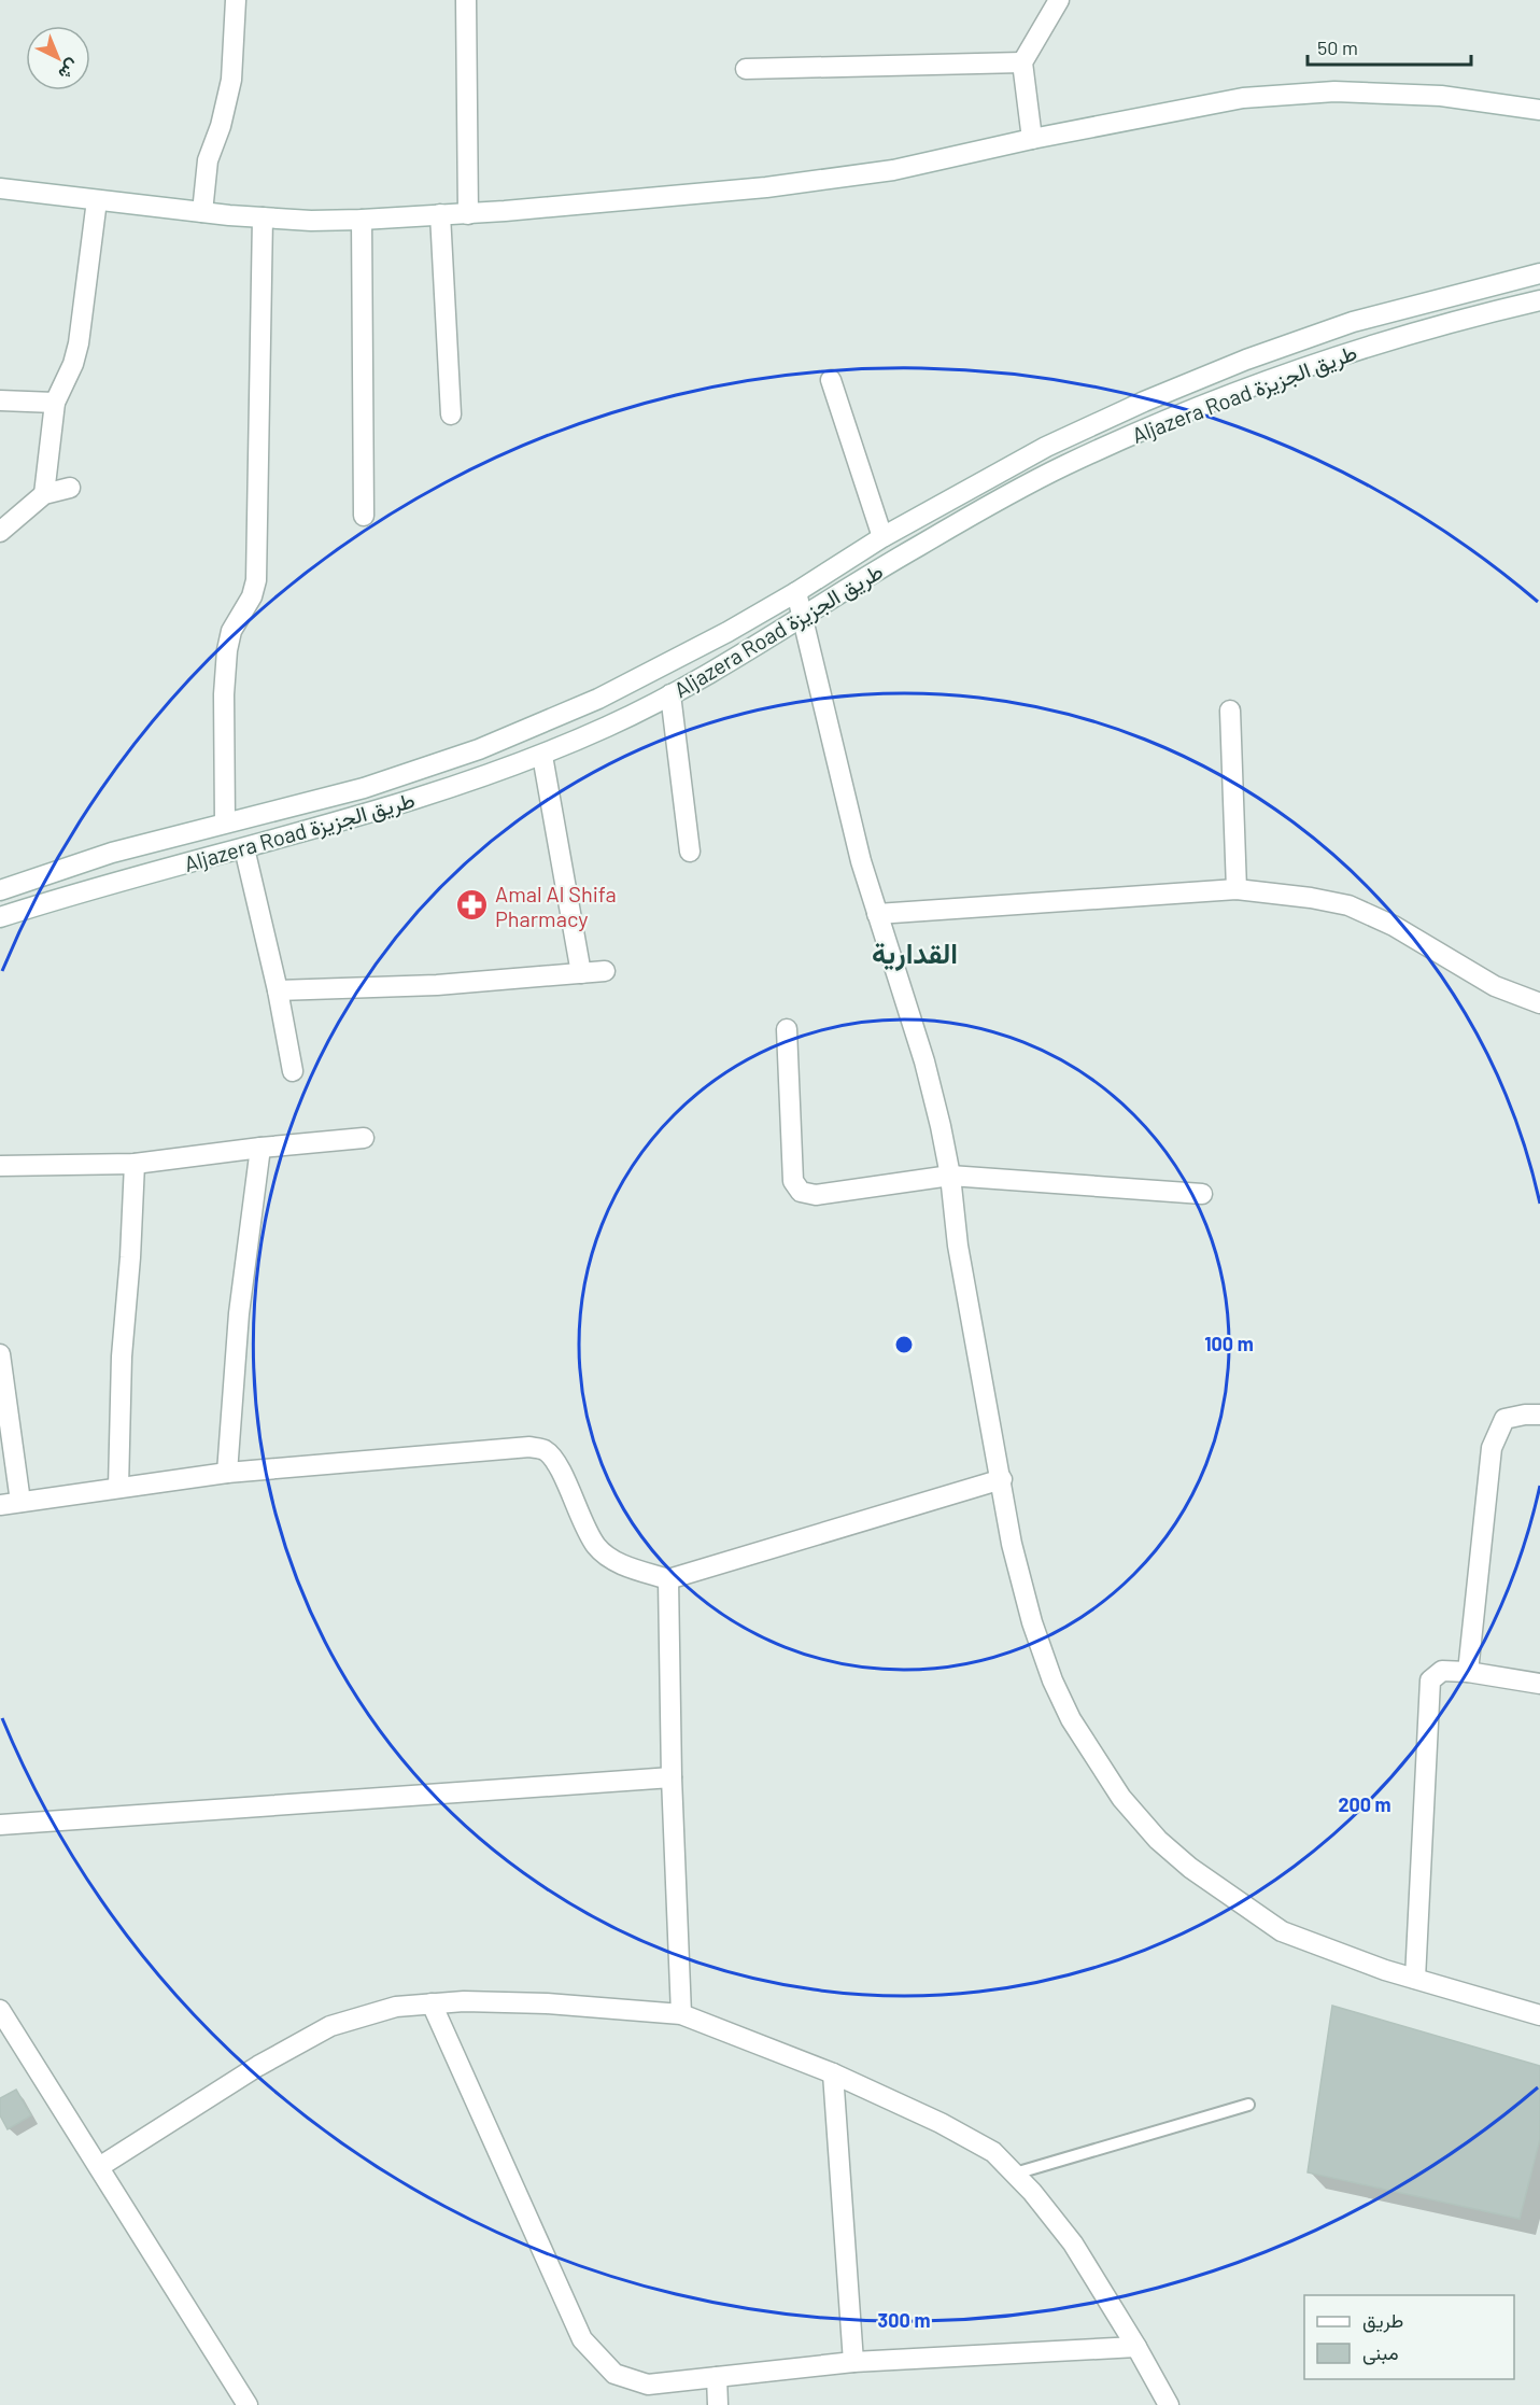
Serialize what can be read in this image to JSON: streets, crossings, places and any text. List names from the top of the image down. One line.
{"streets":{"street":["Aljazera Road طريق الجزيزة"]},"districts":["القدارية"],"places":{"pharmacy":["Amal Al Shifa Pharmacy"]},"legend":["طريق","مبنى"],"scale_bar":"50 m","north":"bottom right","rings":["100 m","200 m","300 m"]}
